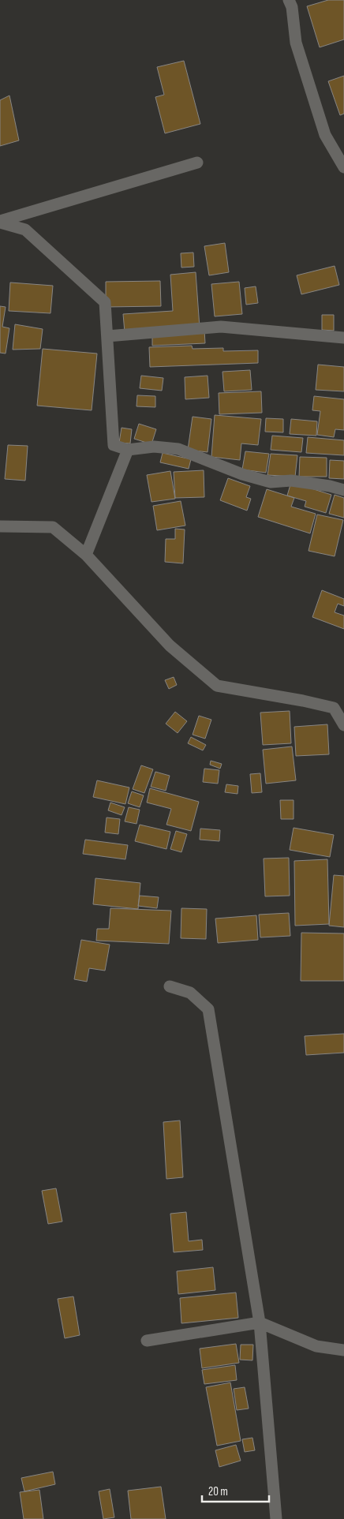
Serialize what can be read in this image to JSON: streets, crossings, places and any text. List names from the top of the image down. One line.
{"scale_bar":"20 m"}
